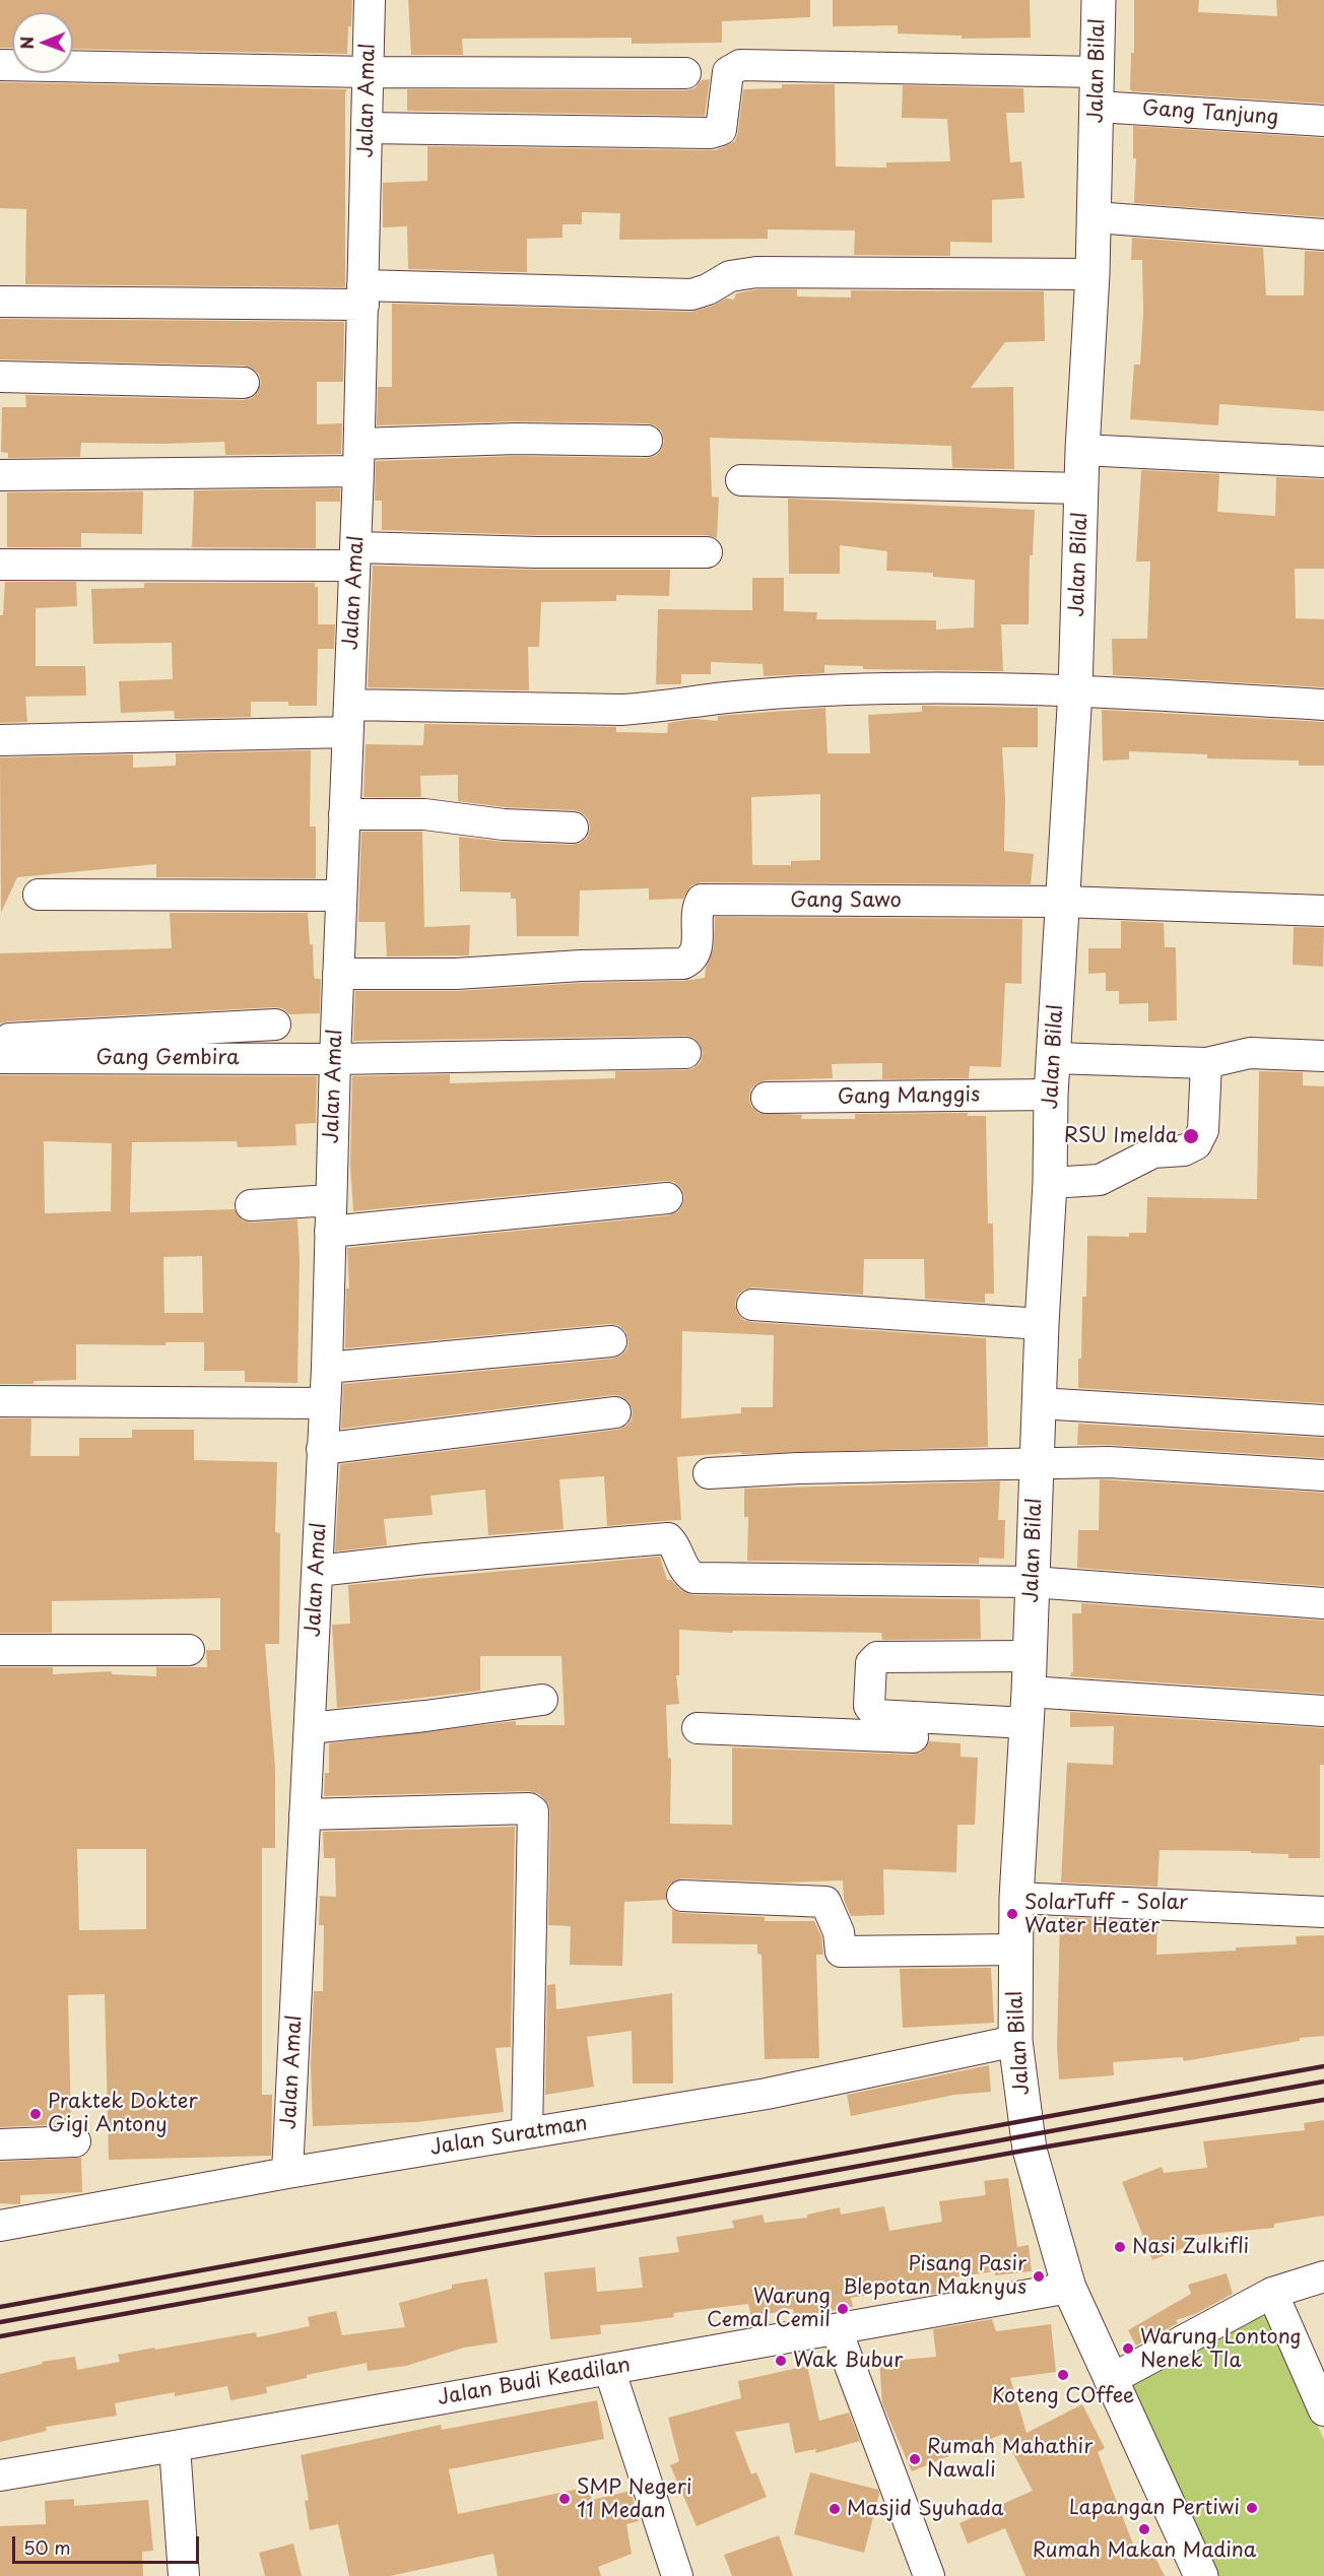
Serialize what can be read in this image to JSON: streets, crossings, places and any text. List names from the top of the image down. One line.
{"streets":{"main road":["Jalan Bilal"],"street":["Jalan Amal","Gang Tanjung","Gang Sawo","Gang Gembira","Gang Manggis","Jalan Suratman","Jalan Budi Keadilan"]},"crossings":[["Jalan Bilal","Gang Tanjung"],["Jalan Bilal","Gang Sawo"],["Jalan Bilal","Gang Manggis"],["Jalan Bilal","Jalan Suratman"],["Jalan Bilal","Jalan Budi Keadilan"],["Jalan Amal","Gang Sawo"],["Jalan Amal","Gang Gembira"],["Jalan Amal","Jalan Suratman"]],"places":["RSU Imelda","SolarTuff - Solar Water Heater","Praktek Dokter Gigi Antony","Nasi Zulkifli","Pisang Pasir Blepotan Maknyus","Warung Cemal Cemil","Warung Lontong Nenek TIa","Wak Bubur","Koteng COffee","Rumah Mahathir Nawali","SMP Negeri 11 Medan","Lapangan Pertiwi","Masjid Syuhada","Rumah Makan Madina"],"scale_bar":"50 m","north":"left"}
